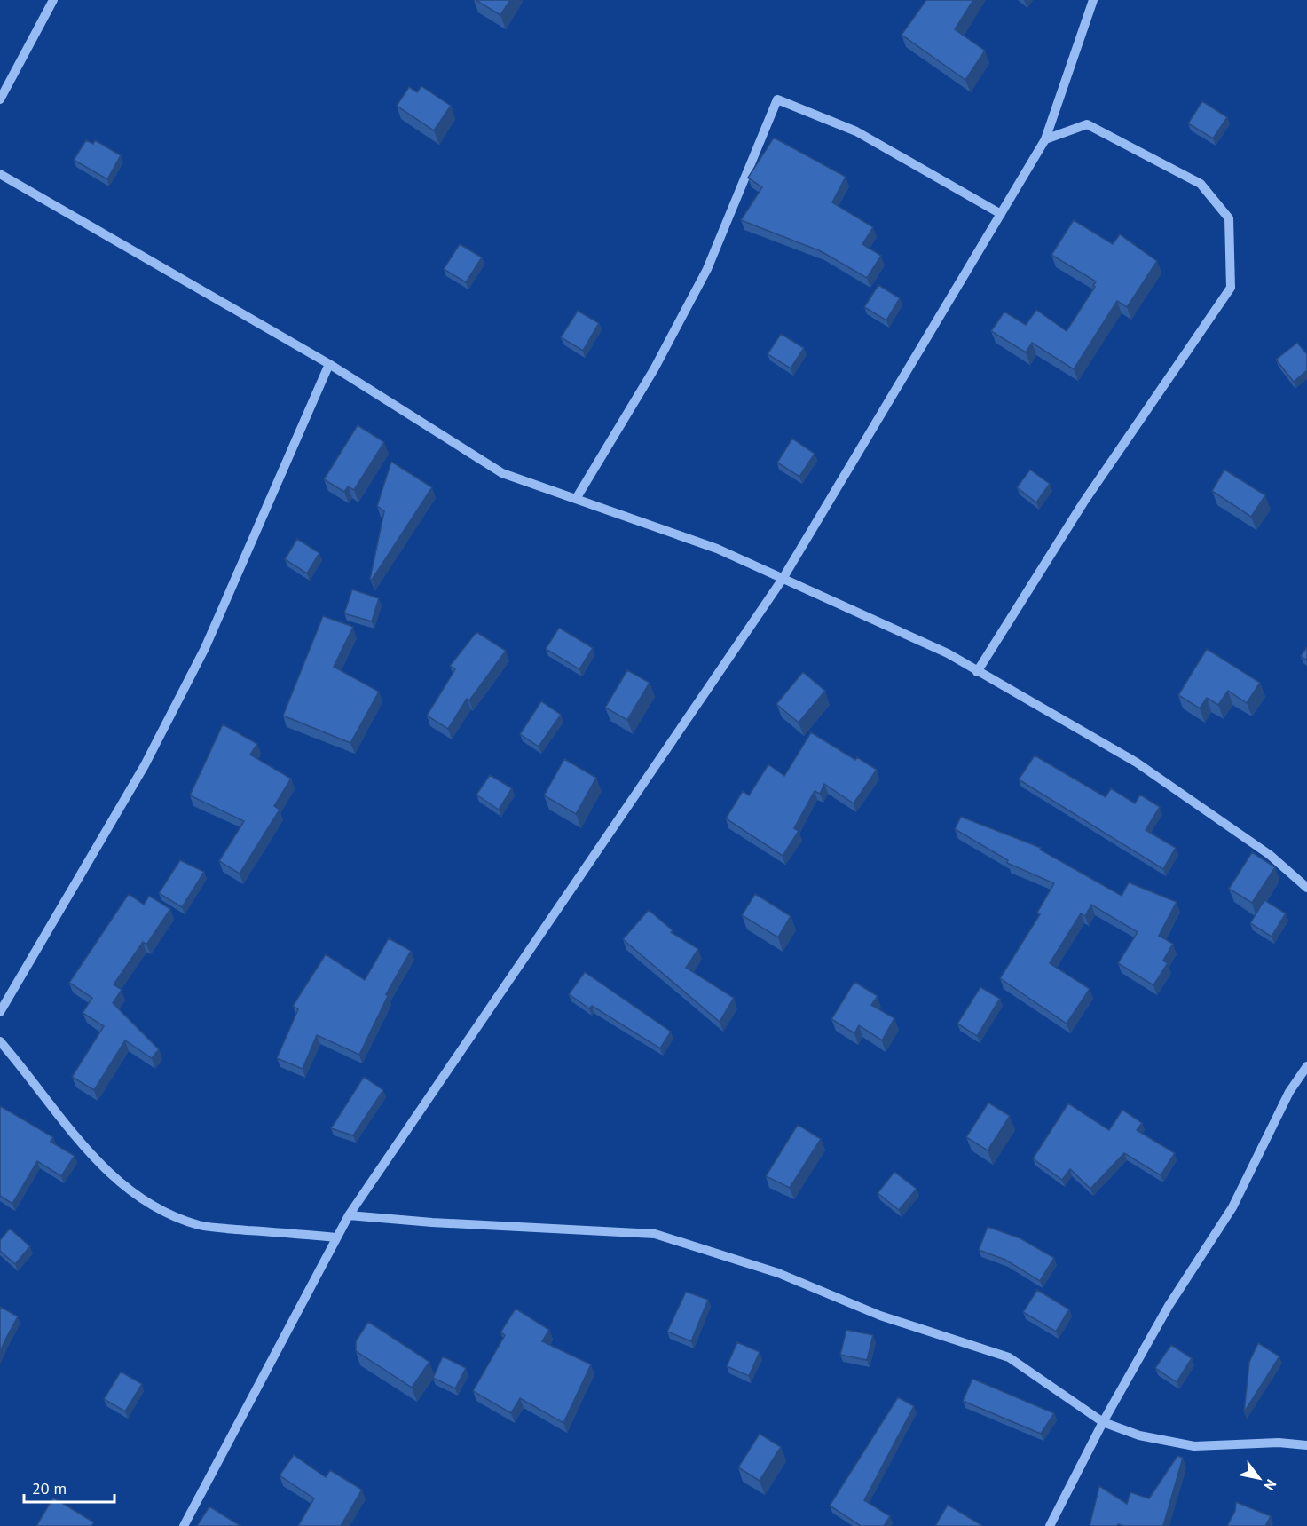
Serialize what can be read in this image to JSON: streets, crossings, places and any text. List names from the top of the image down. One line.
{"scale_bar":"20 m","north":"bottom right"}
